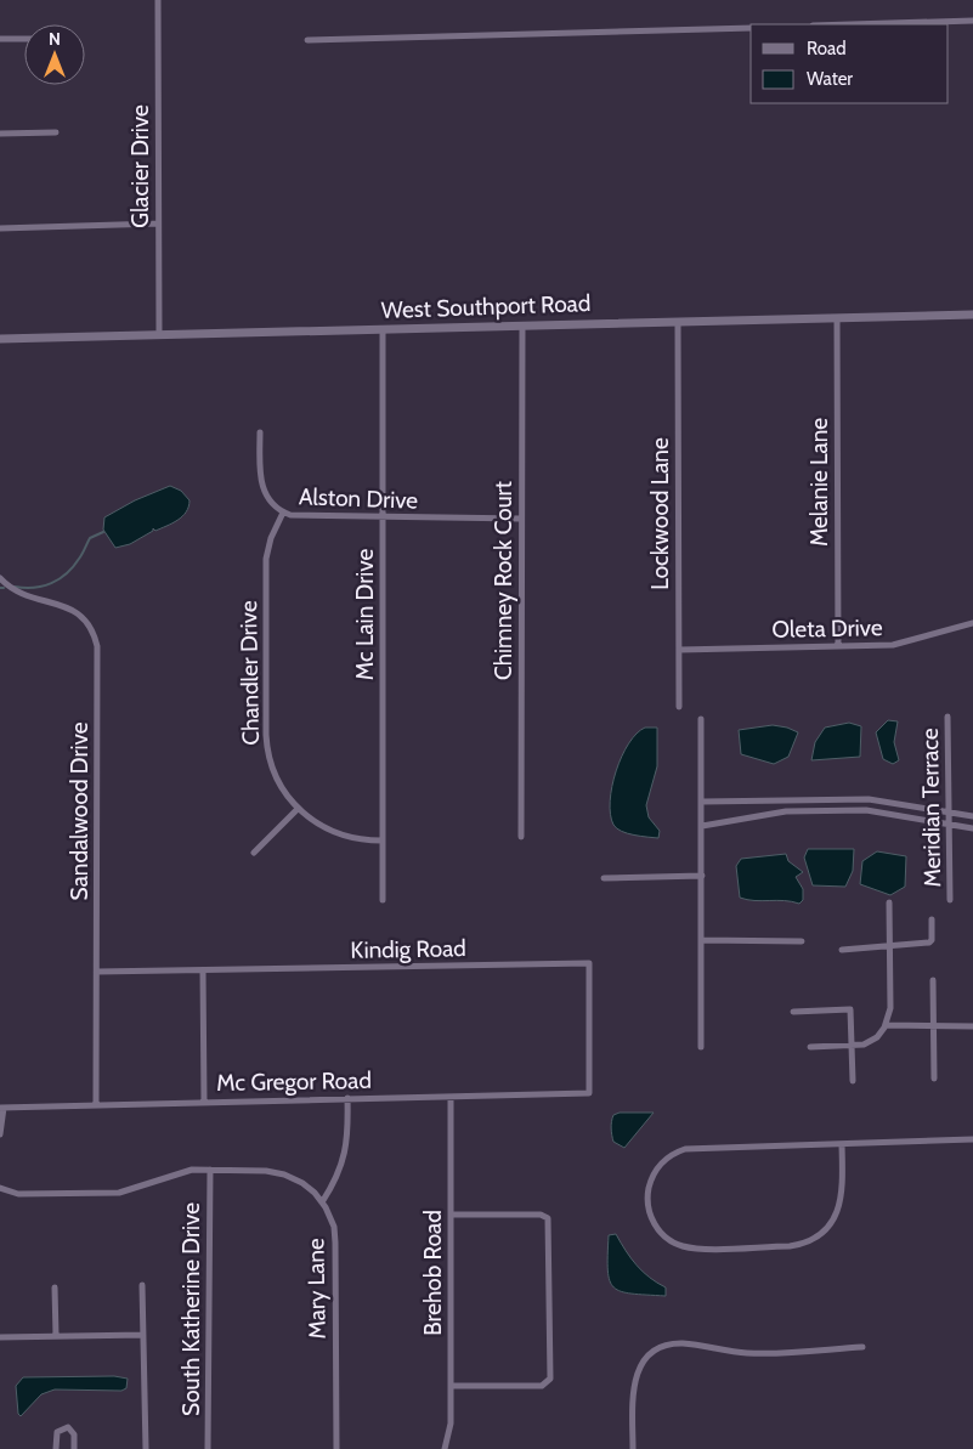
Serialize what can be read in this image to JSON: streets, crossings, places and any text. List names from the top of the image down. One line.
{"streets":{"main road":["West Southport Road"],"street":["Glacier Drive","Melanie Lane","Alston Drive","Lockwood Lane","Chimney Rock Court","Mc Lain Drive","Oleta Drive","Chandler Drive","Meridian Terrace","Sandalwood Drive","Kindig Road","Mc Gregor Road","Brehob Road","Mary Lane","South Katherine Drive"]},"crossings":[["Glacier Drive","West Southport Road"],["West Southport Road","Melanie Lane"],["West Southport Road","Lockwood Lane"],["West Southport Road","Chimney Rock Court"],["West Southport Road","Mc Lain Drive"],["Melanie Lane","Oleta Drive"],["Alston Drive","Chimney Rock Court"],["Alston Drive","Mc Lain Drive"],["Alston Drive","Chandler Drive"],["Lockwood Lane","Oleta Drive"],["Mc Lain Drive","Chandler Drive"],["Sandalwood Drive","Kindig Road"],["Sandalwood Drive","Mc Gregor Road"],["Kindig Road","Mc Gregor Road"],["Mc Gregor Road","Brehob Road"]],"legend":["Road","Water"],"north":"top"}
